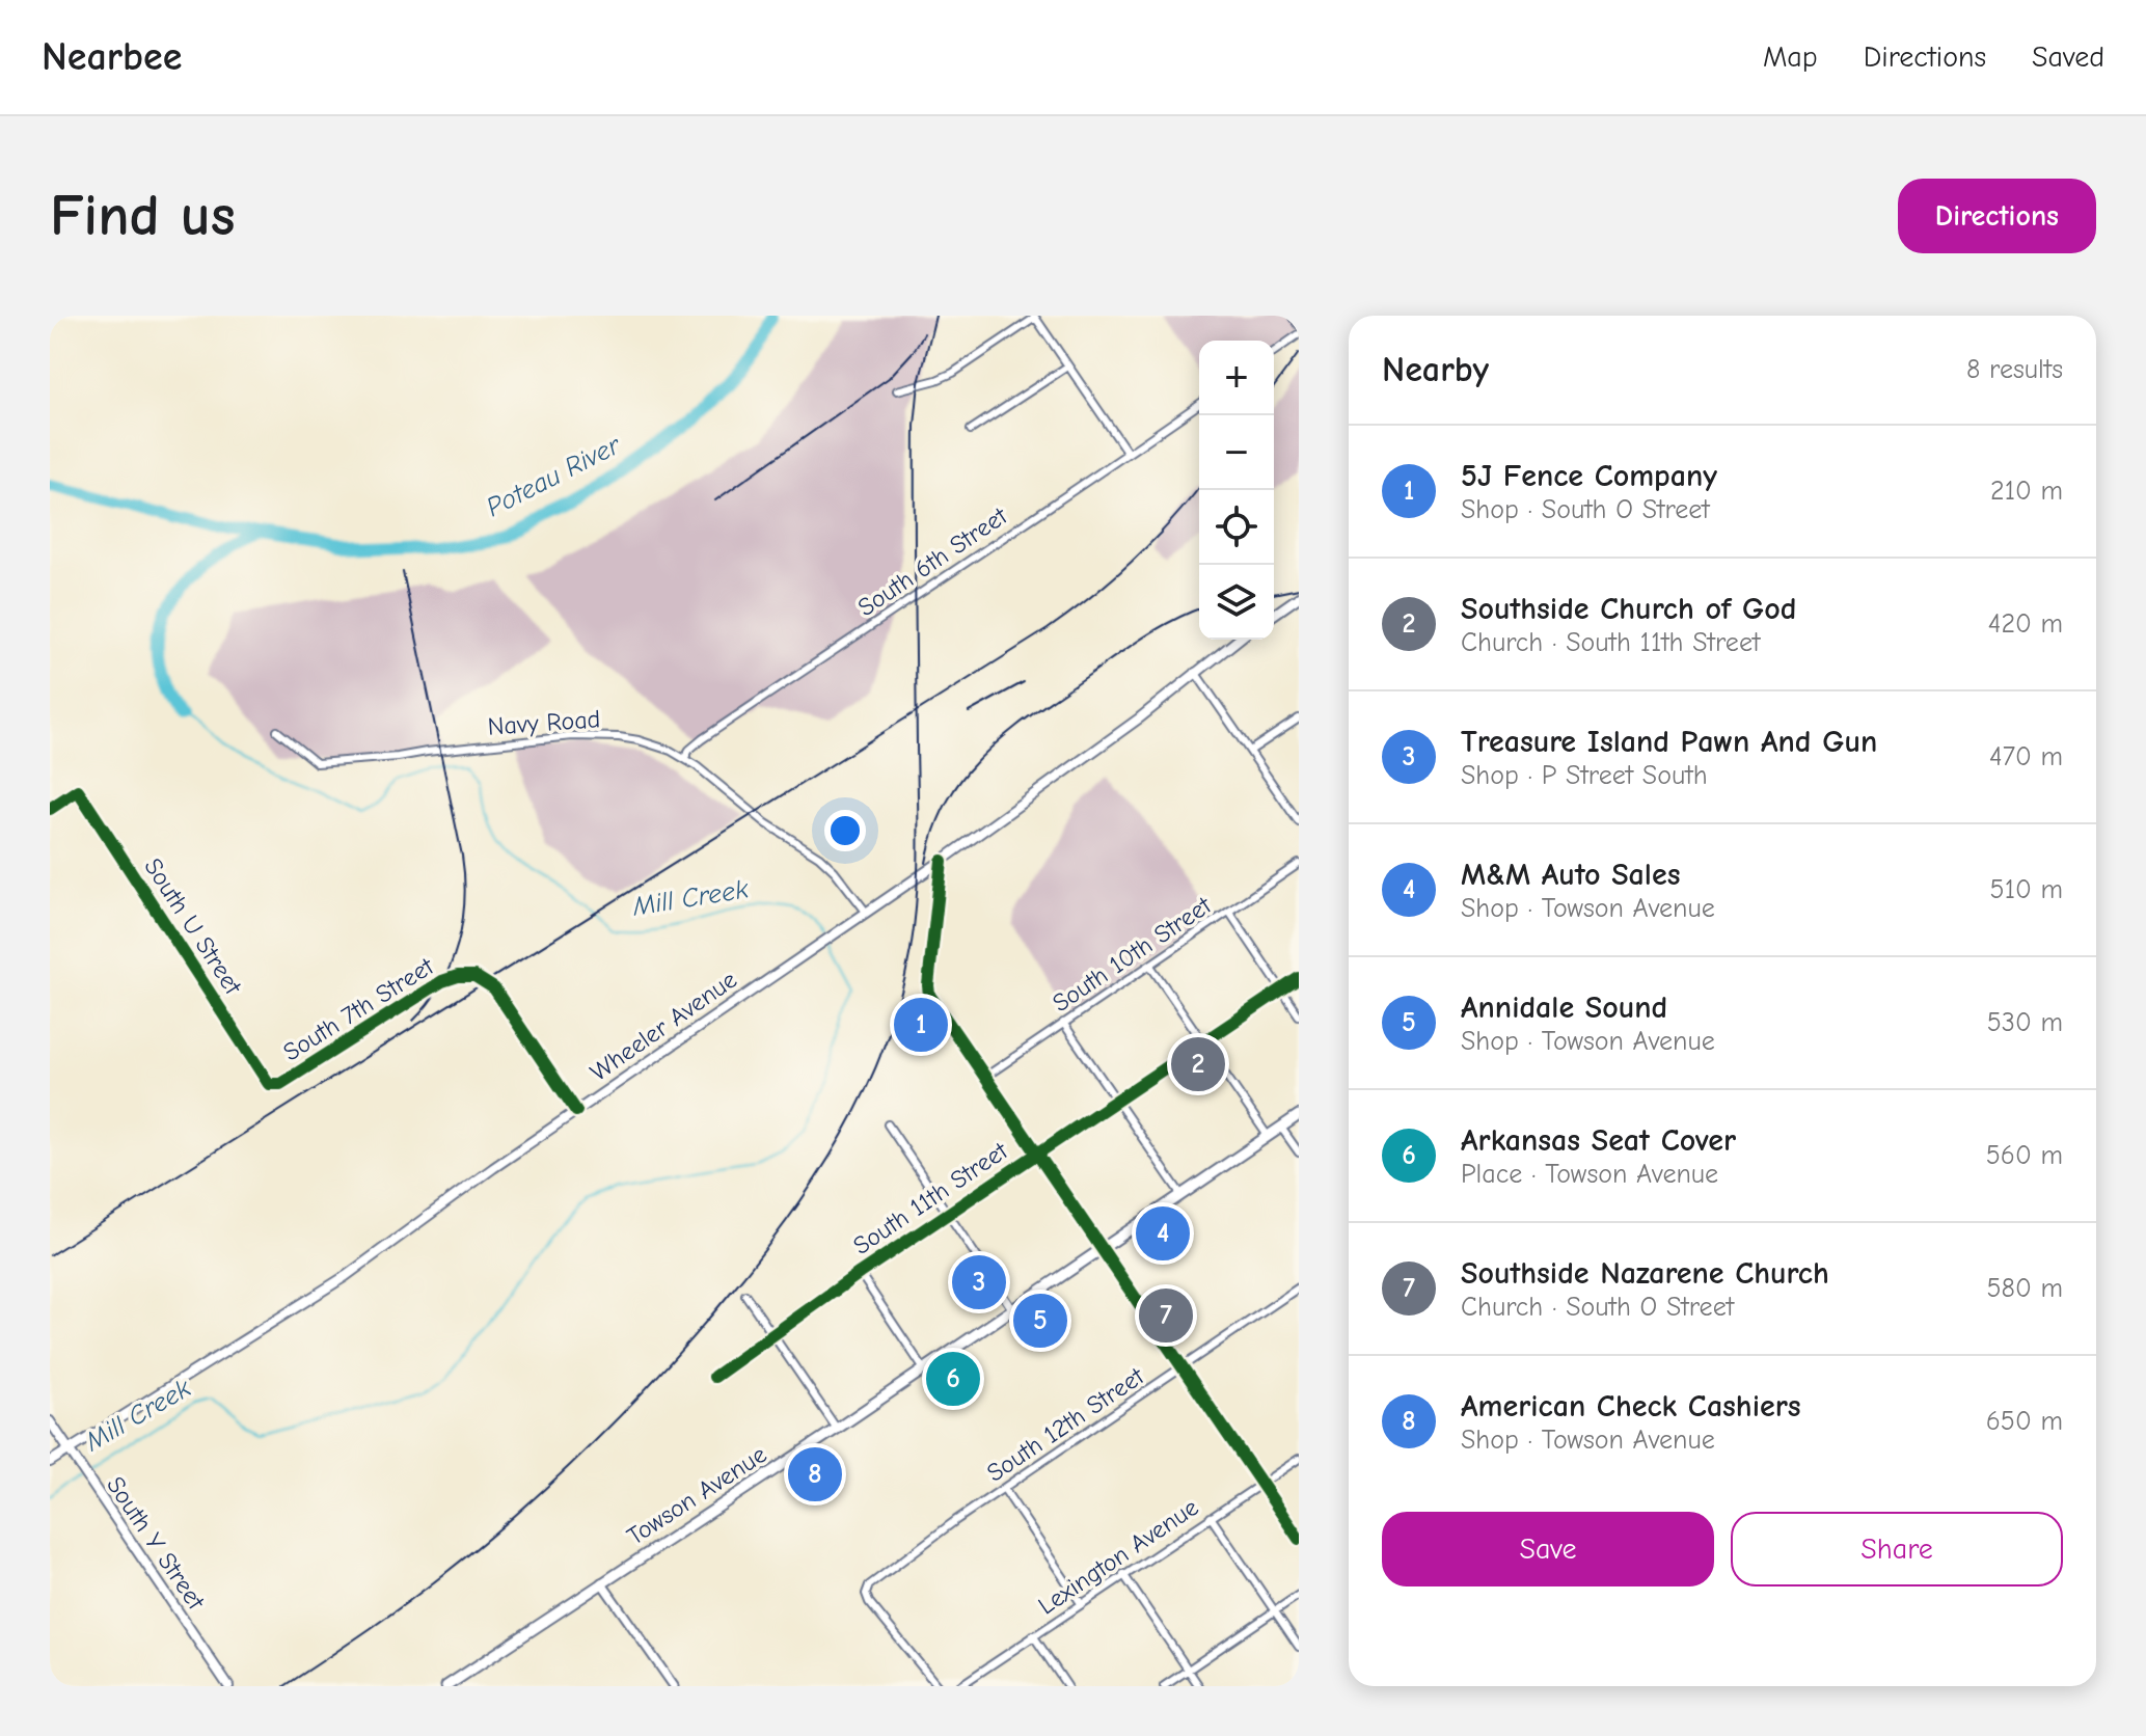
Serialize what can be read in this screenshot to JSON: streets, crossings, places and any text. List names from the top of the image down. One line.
{"streets":{"main road":["Wheeler Avenue","Towson Avenue","South Y Street"],"street":["South 6th Street","Navy Road","South U Street","South 10th Street","South 7th Street","South 11th Street","South 12th Street","Lexington Avenue"]},"crossings":[["South 6th Street","Navy Road"],["Navy Road","Wheeler Avenue"],["South U Street","South 7th Street"],["South 7th Street","Wheeler Avenue"],["Wheeler Avenue","South Y Street"]],"water":["Poteau River","Mill Creek"],"page":{"header":"Nearbee","nav":["Map","Directions","Saved"],"buttons":["Directions",["Save","Share"]],"title":"Find us","heading":["Nearby","8 results"],"map_buttons":["+","−"],"list":[{"mark":"1","name":"5J Fence Company","note":"Shop · South O Street","value":"210 m"},{"mark":"2","name":"Southside Church of God","note":"Church · South 11th Street","value":"420 m"},{"mark":"3","name":"Treasure Island Pawn And Gun","note":"Shop · P Street South","value":"470 m"},{"mark":"4","name":"M&M Auto Sales","note":"Shop · Towson Avenue","value":"510 m"},{"mark":"5","name":"Annidale Sound","note":"Shop · Towson Avenue","value":"530 m"},{"mark":"6","name":"Arkansas Seat Cover","note":"Place · Towson Avenue","value":"560 m"},{"mark":"7","name":"Southside Nazarene Church","note":"Church · South O Street","value":"580 m"},{"mark":"8","name":"American Check Cashiers","note":"Shop · Towson Avenue","value":"650 m"}],"pins":["1","2","4","3","7","5","6","8"]}}
